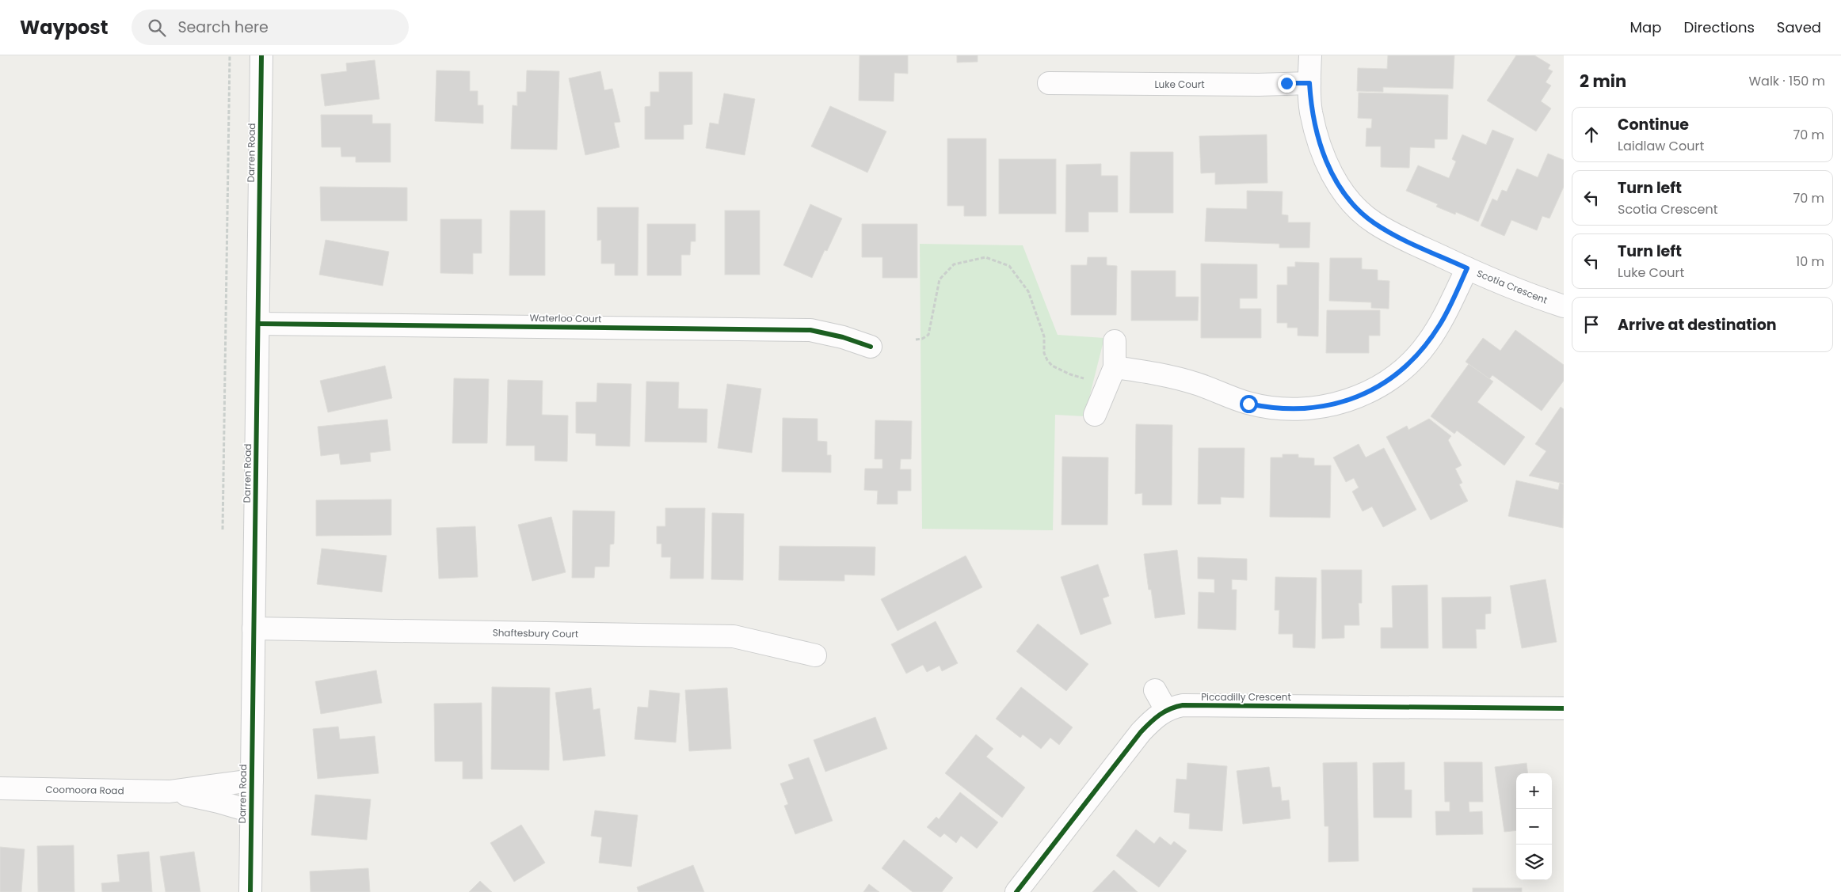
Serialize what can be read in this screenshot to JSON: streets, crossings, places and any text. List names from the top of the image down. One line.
{"streets":{"street":["Luke Court","Darren Road","Scotia Crescent","Waterloo Court","Shaftesbury Court","Piccadilly Crescent","Coomoora Road"]},"crossings":[["Luke Court","Scotia Crescent"],["Darren Road","Waterloo Court"],["Darren Road","Shaftesbury Court"],["Darren Road","Coomoora Road"]],"page":{"header":"Waypost","search":"Search here","nav":["Map","Directions","Saved"],"heading":["2 min","Walk · 150 m"],"list":[["Continue","Laidlaw Court","70 m"],["Turn left","Scotia Crescent","70 m"],["Turn left","Luke Court","10 m"],"Arrive at destination"],"map_buttons":["+","−"]}}
